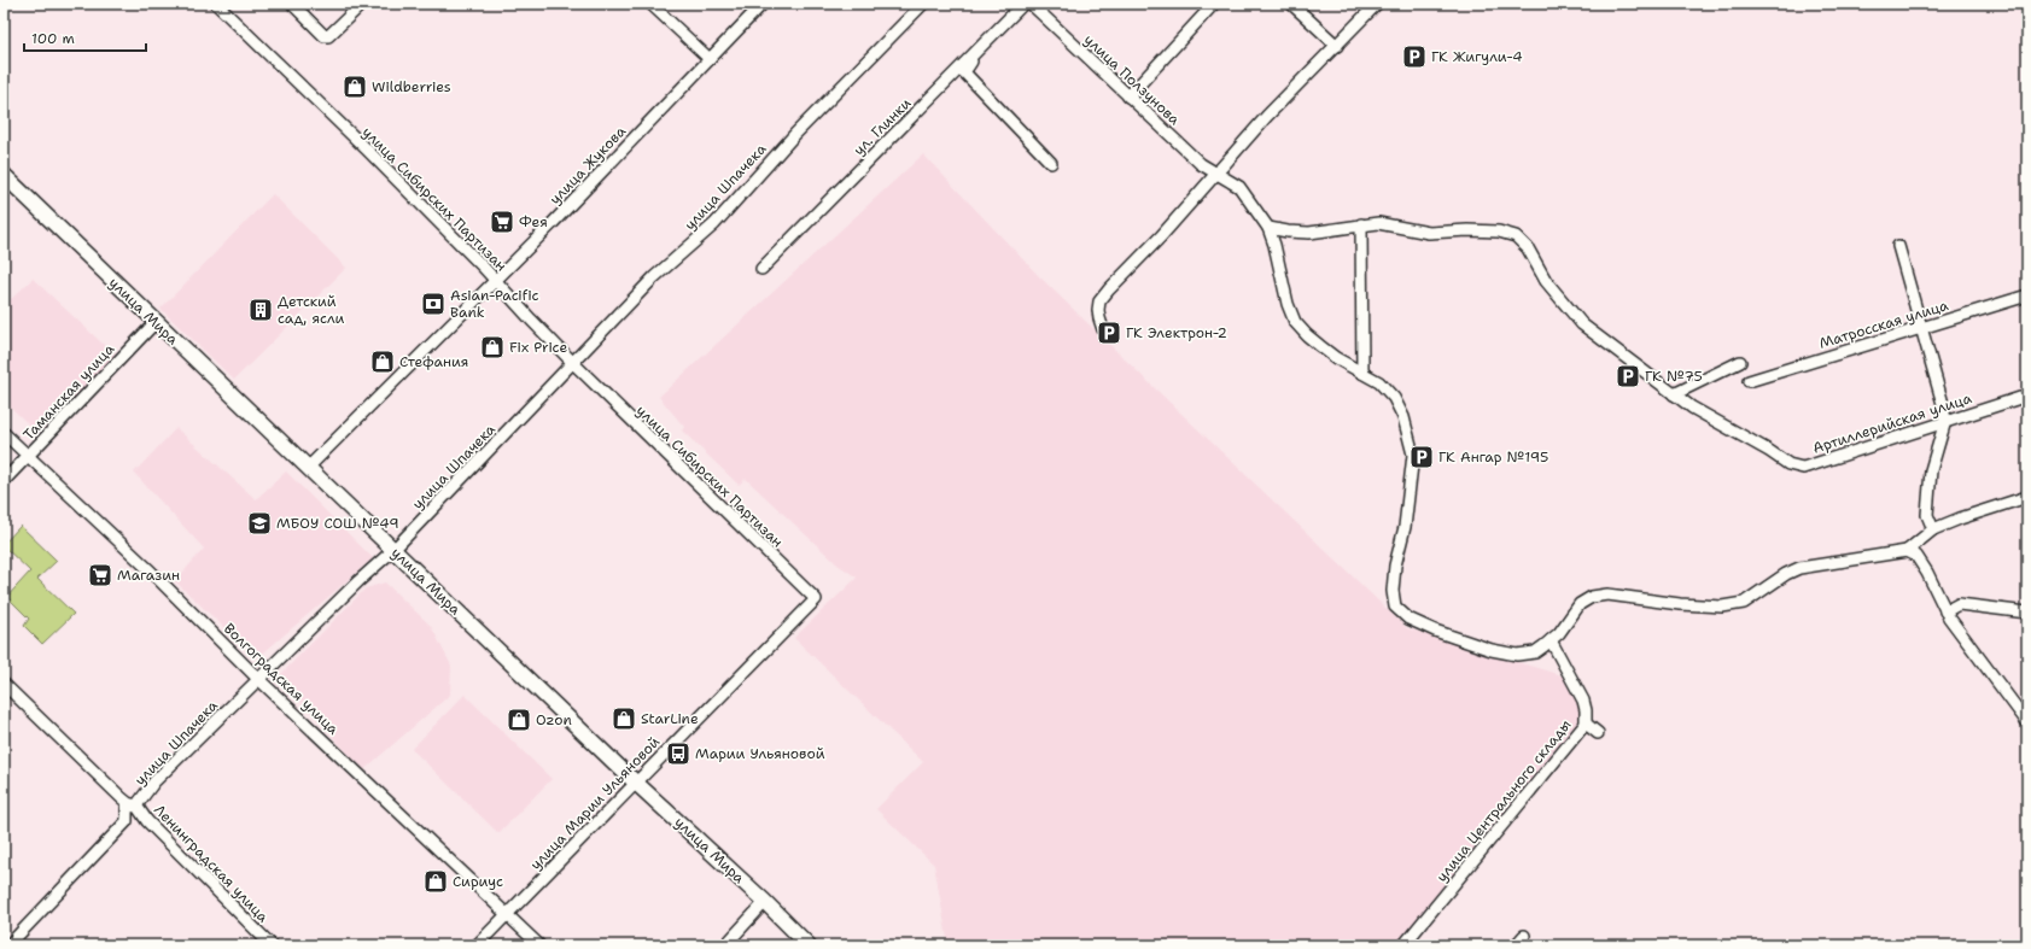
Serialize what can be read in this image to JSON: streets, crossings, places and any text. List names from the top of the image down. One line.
{"streets":{"main road":["улица Мира"],"street":["улица Ползунова","ул. Глинки","улица Жукова","улица Шпачека","улица Сибирских Партизан","Матросская улица","Таманская улица","Артиллерийская улица","Волгоградская улица","улица Центрального склады","улица Марии Ульяновой","Ленинградская улица"]},"crossings":[["улица Ползунова","Артиллерийская улица"],["улица Ползунова","улица Центрального склады"],["улица Жукова","улица Сибирских Партизан"],["улица Жукова","улица Мира"],["улица Шпачека","улица Сибирских Партизан"],["улица Шпачека","улица Мира"],["улица Шпачека","Волгоградская улица"],["улица Шпачека","Ленинградская улица"],["улица Сибирских Партизан","улица Марии Ульяновой"],["улица Мира","Таманская улица"],["улица Мира","улица Марии Ульяновой"],["Таманская улица","Волгоградская улица"],["Волгоградская улица","улица Марии Ульяновой"]],"places":{"parking":["ГК Жигули-4","ГК Электрон-2","ГК №75","ГК Ангар №195"],"shop":["Wildberries","Fix Price","Стефания","StarLine","Ozon","Сириус"],"supermarket":["Фея","Магазин"],"bank":["Asian-Pacific Bank"],"building":["Детский сад, ясли"],"school or university":["МБОУ СОШ №49"],"bus stop":["Марии Ульяновой"]},"scale_bar":"100 m"}
